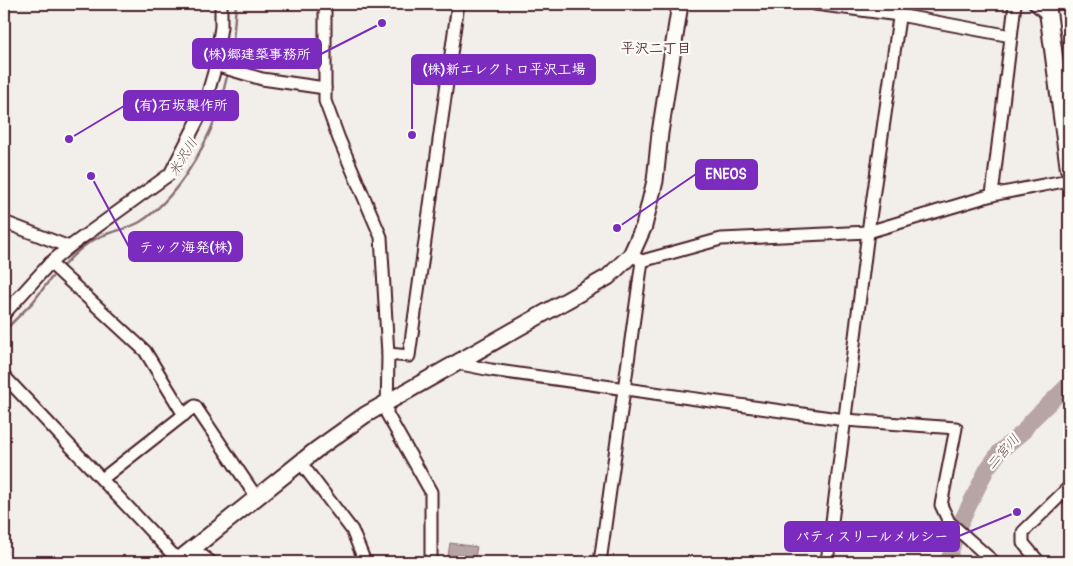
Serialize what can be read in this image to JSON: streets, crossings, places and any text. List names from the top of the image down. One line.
{"districts":["平沢二丁目"],"water":["米沢川","二宮川"],"places":["(株)郷建築事務所","(株)新エレクトロ平沢工場","(有)石坂製作所","テック海発(株)","ENEOS","パティスリールメルシー"]}
